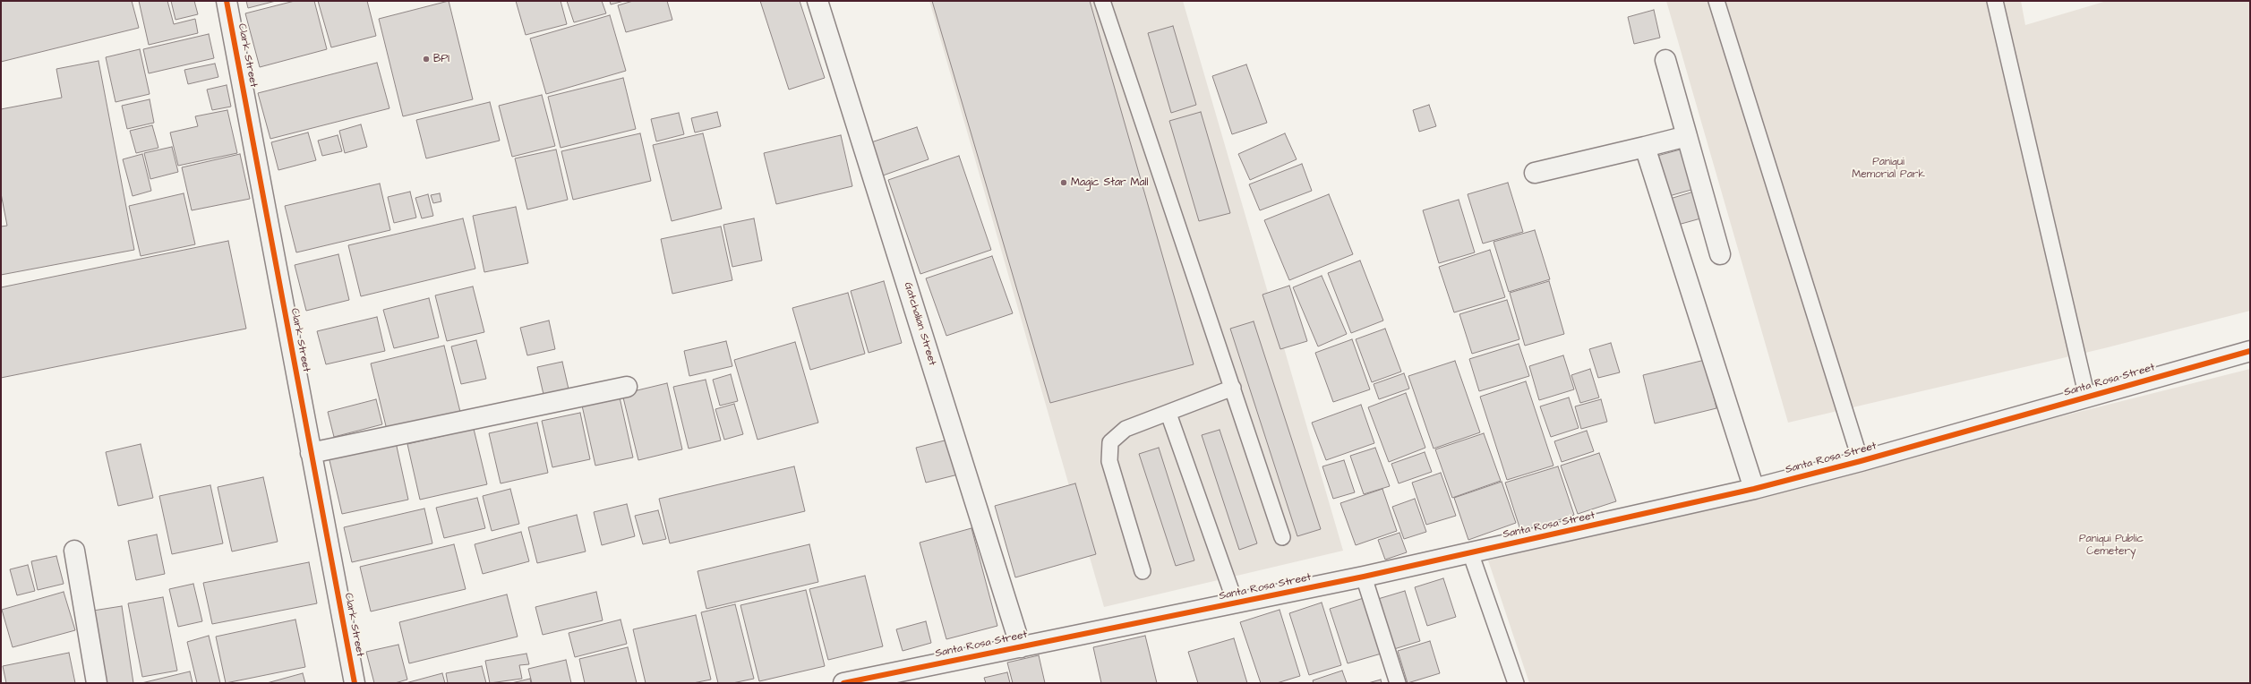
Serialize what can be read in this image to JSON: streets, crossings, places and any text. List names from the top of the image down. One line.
{"streets":{"street":["Clark Street","Gatchalian Street","Santa Rosa Street"]},"crossings":[["Gatchalian Street","Santa Rosa Street"]],"parks":["Paniqui Memorial Park","Paniqui Public Cemetery"],"places":["BPI","Magic Star Mall"]}
